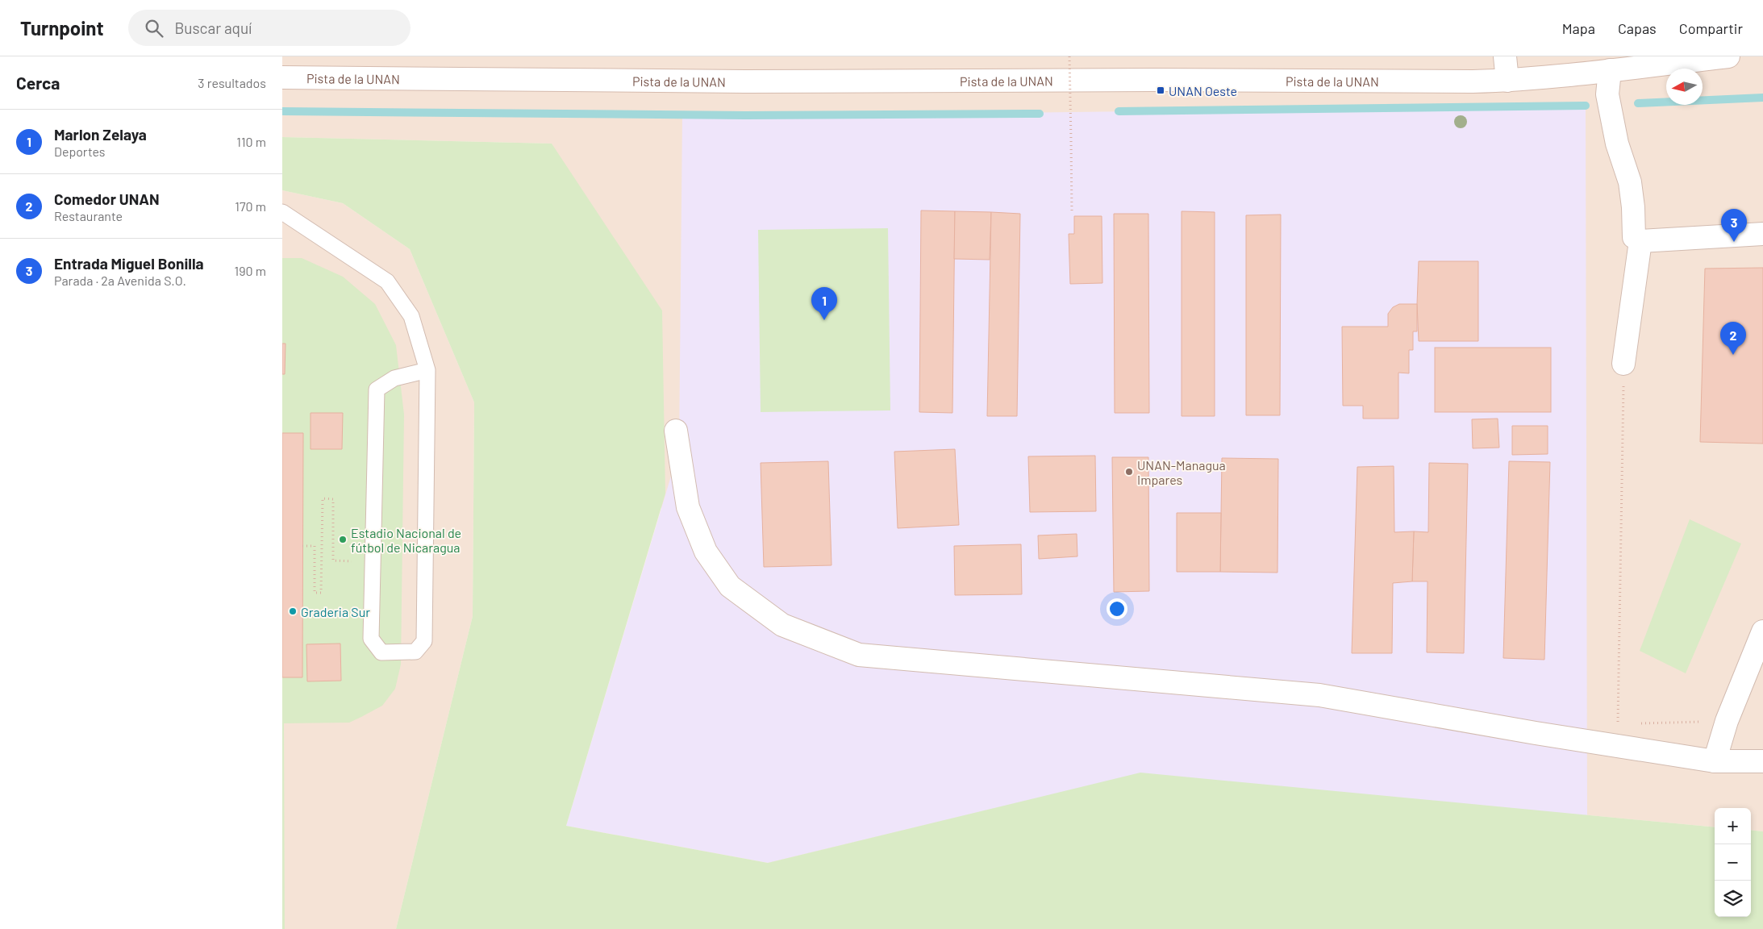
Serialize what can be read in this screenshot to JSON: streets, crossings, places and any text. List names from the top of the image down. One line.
{"streets":{"street":["Pista de la UNAN"]},"places":{"transit":["UNAN Oeste"],"other":["UNAN-Managua Impares","Estadio Nacional de fútbol de Nicaragua","Graderia Sur"]},"north":"left","page":{"header":"Turnpoint","search":"Buscar aquí","nav":["Mapa","Capas","Compartir"],"heading":["Cerca","3 resultados"],"list":[{"mark":"1","name":"Marlon Zelaya","note":"Deportes","value":"110 m"},{"mark":"2","name":"Comedor UNAN","note":"Restaurante","value":"170 m"},{"mark":"3","name":"Entrada Miguel Bonilla","note":"Parada · 2a Avenida S.O.","value":"190 m"}],"pins":["3","1","2"],"map_buttons":["+","−"]}}
